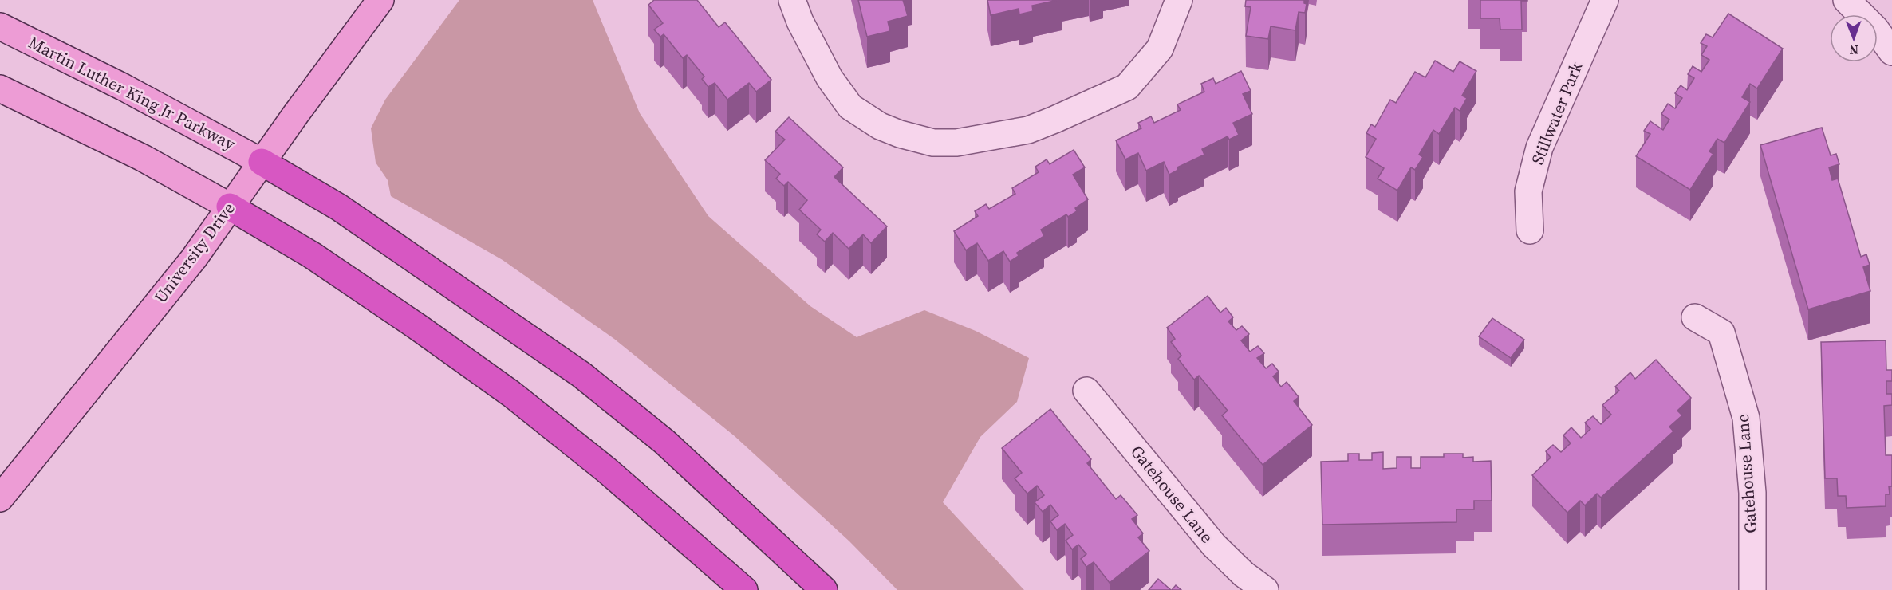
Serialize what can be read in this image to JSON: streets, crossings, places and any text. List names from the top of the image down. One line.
{"streets":{"main road":["Martin Luther King Jr Parkway","University Drive"],"street":["Stillwater Park","Gatehouse Lane"]},"crossings":[["Martin Luther King Jr Parkway","University Drive"]],"north":"bottom"}
